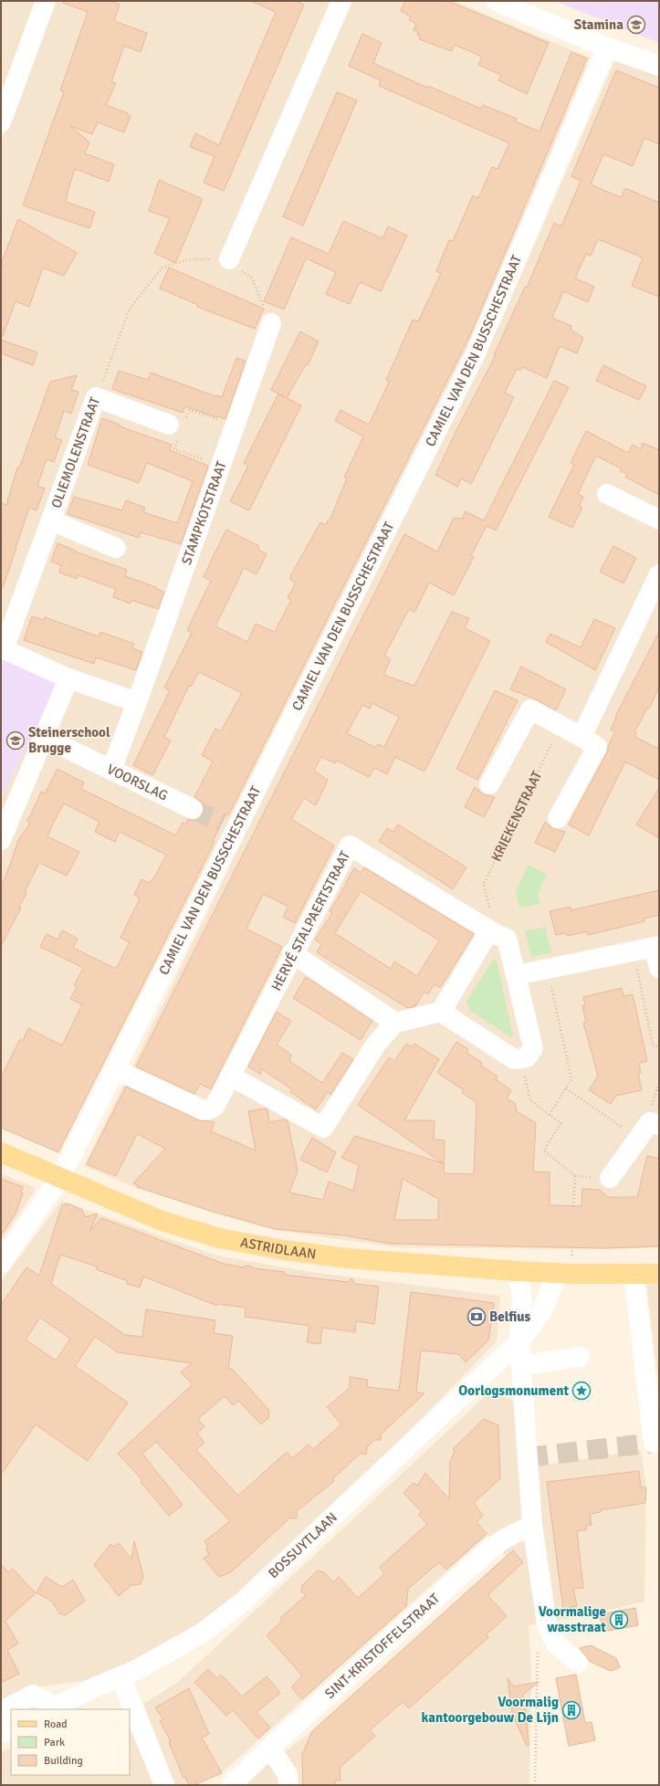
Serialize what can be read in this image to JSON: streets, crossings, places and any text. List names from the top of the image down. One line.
{"streets":{"main road":["ASTRIDLAAN"],"street":["CAMIEL VAN DEN BUSSCHESTRAAT","OLIEMOLENSTRAAT","STAMPKOTSTRAAT","VOORSLAG","HERVÉ STALPAERTSTRAAT","BOSSUYTLAAN","SINT-KRISTOFFELSTRAAT"],"path":["KRIEKENSTRAAT"]},"crossings":[["CAMIEL VAN DEN BUSSCHESTRAAT","HERVÉ STALPAERTSTRAAT"],["CAMIEL VAN DEN BUSSCHESTRAAT","ASTRIDLAAN"],["STAMPKOTSTRAAT","VOORSLAG"],["ASTRIDLAAN","BOSSUYTLAAN"]],"places":{"school or university":["Stamina","Steinerschool Brugge"],"bank":["Belfius"],"place":["Oorlogsmonument"],"building":["Voormalige wasstraat","Voormalig kantoorgebouw De Lijn"]},"legend":["Road","Park","Building"]}
